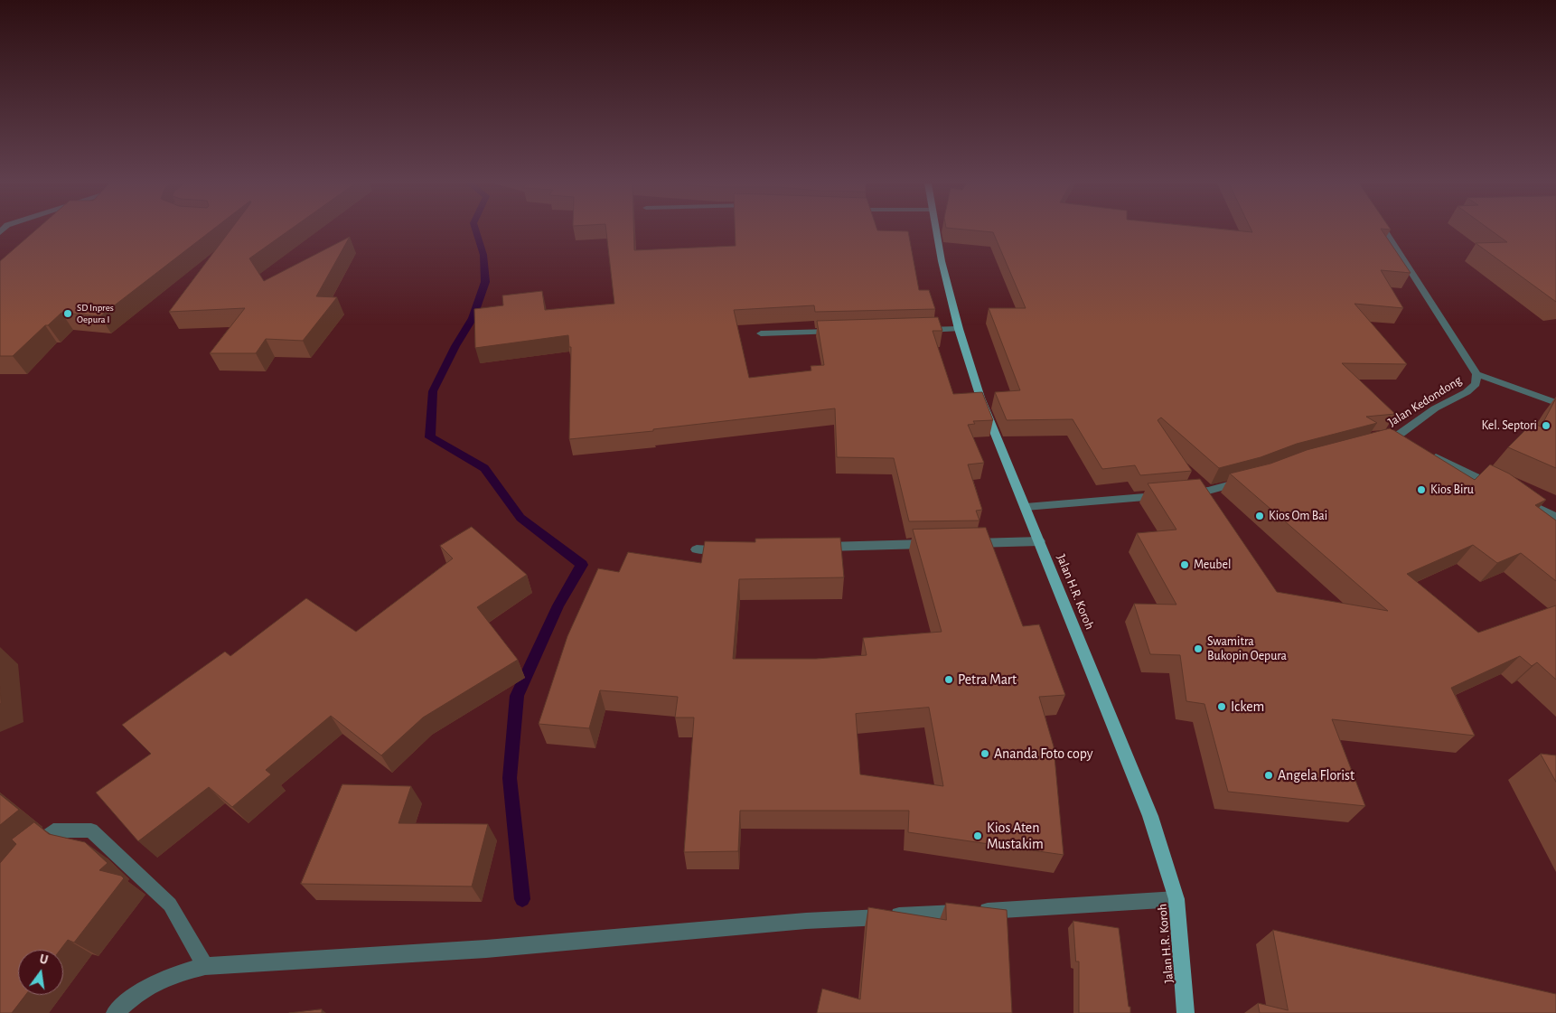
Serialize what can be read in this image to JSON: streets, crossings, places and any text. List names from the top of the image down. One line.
{"streets":{"main road":["Jalan H.R. Koroh"],"street":["Jalan Kedondong"]},"places":["SD Inpres Oepura I","Kel. Septori","Kios Biru","Kios Om Bai","Meubel","Swamitra Bukopin Oepura","Petra Mart","Ickem","Ananda Foto copy","Angela Florist","Kios Aten Mustakim"],"north":"top"}
